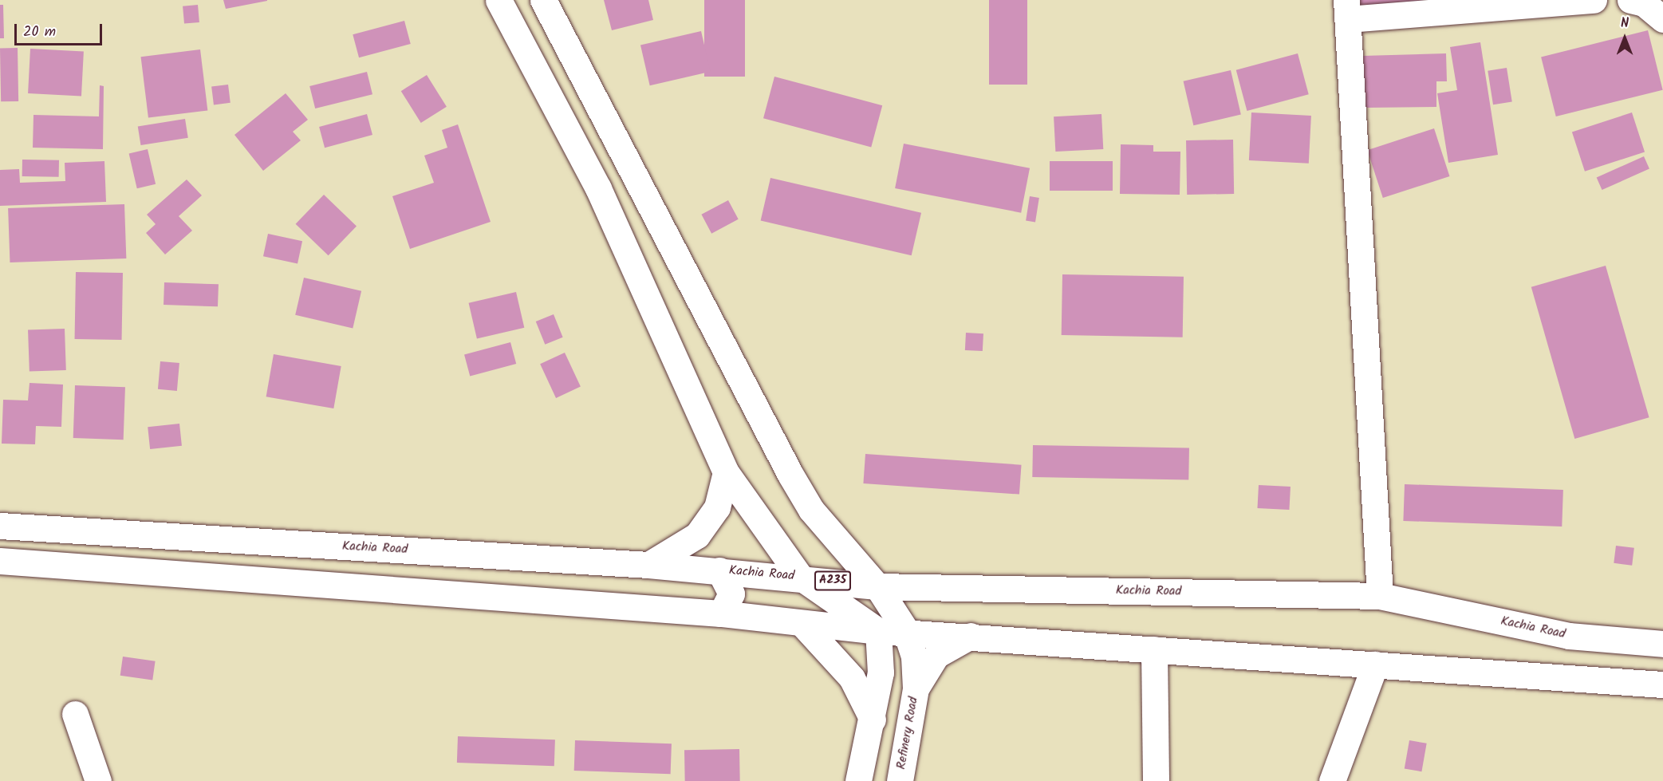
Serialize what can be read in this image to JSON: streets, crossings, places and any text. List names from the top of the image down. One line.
{"streets":{"main road":["Kachia Road","A235","Refinery Road"]},"crossings":[["Kachia Road","Refinery Road"]],"scale_bar":"20 m","north":"top"}
